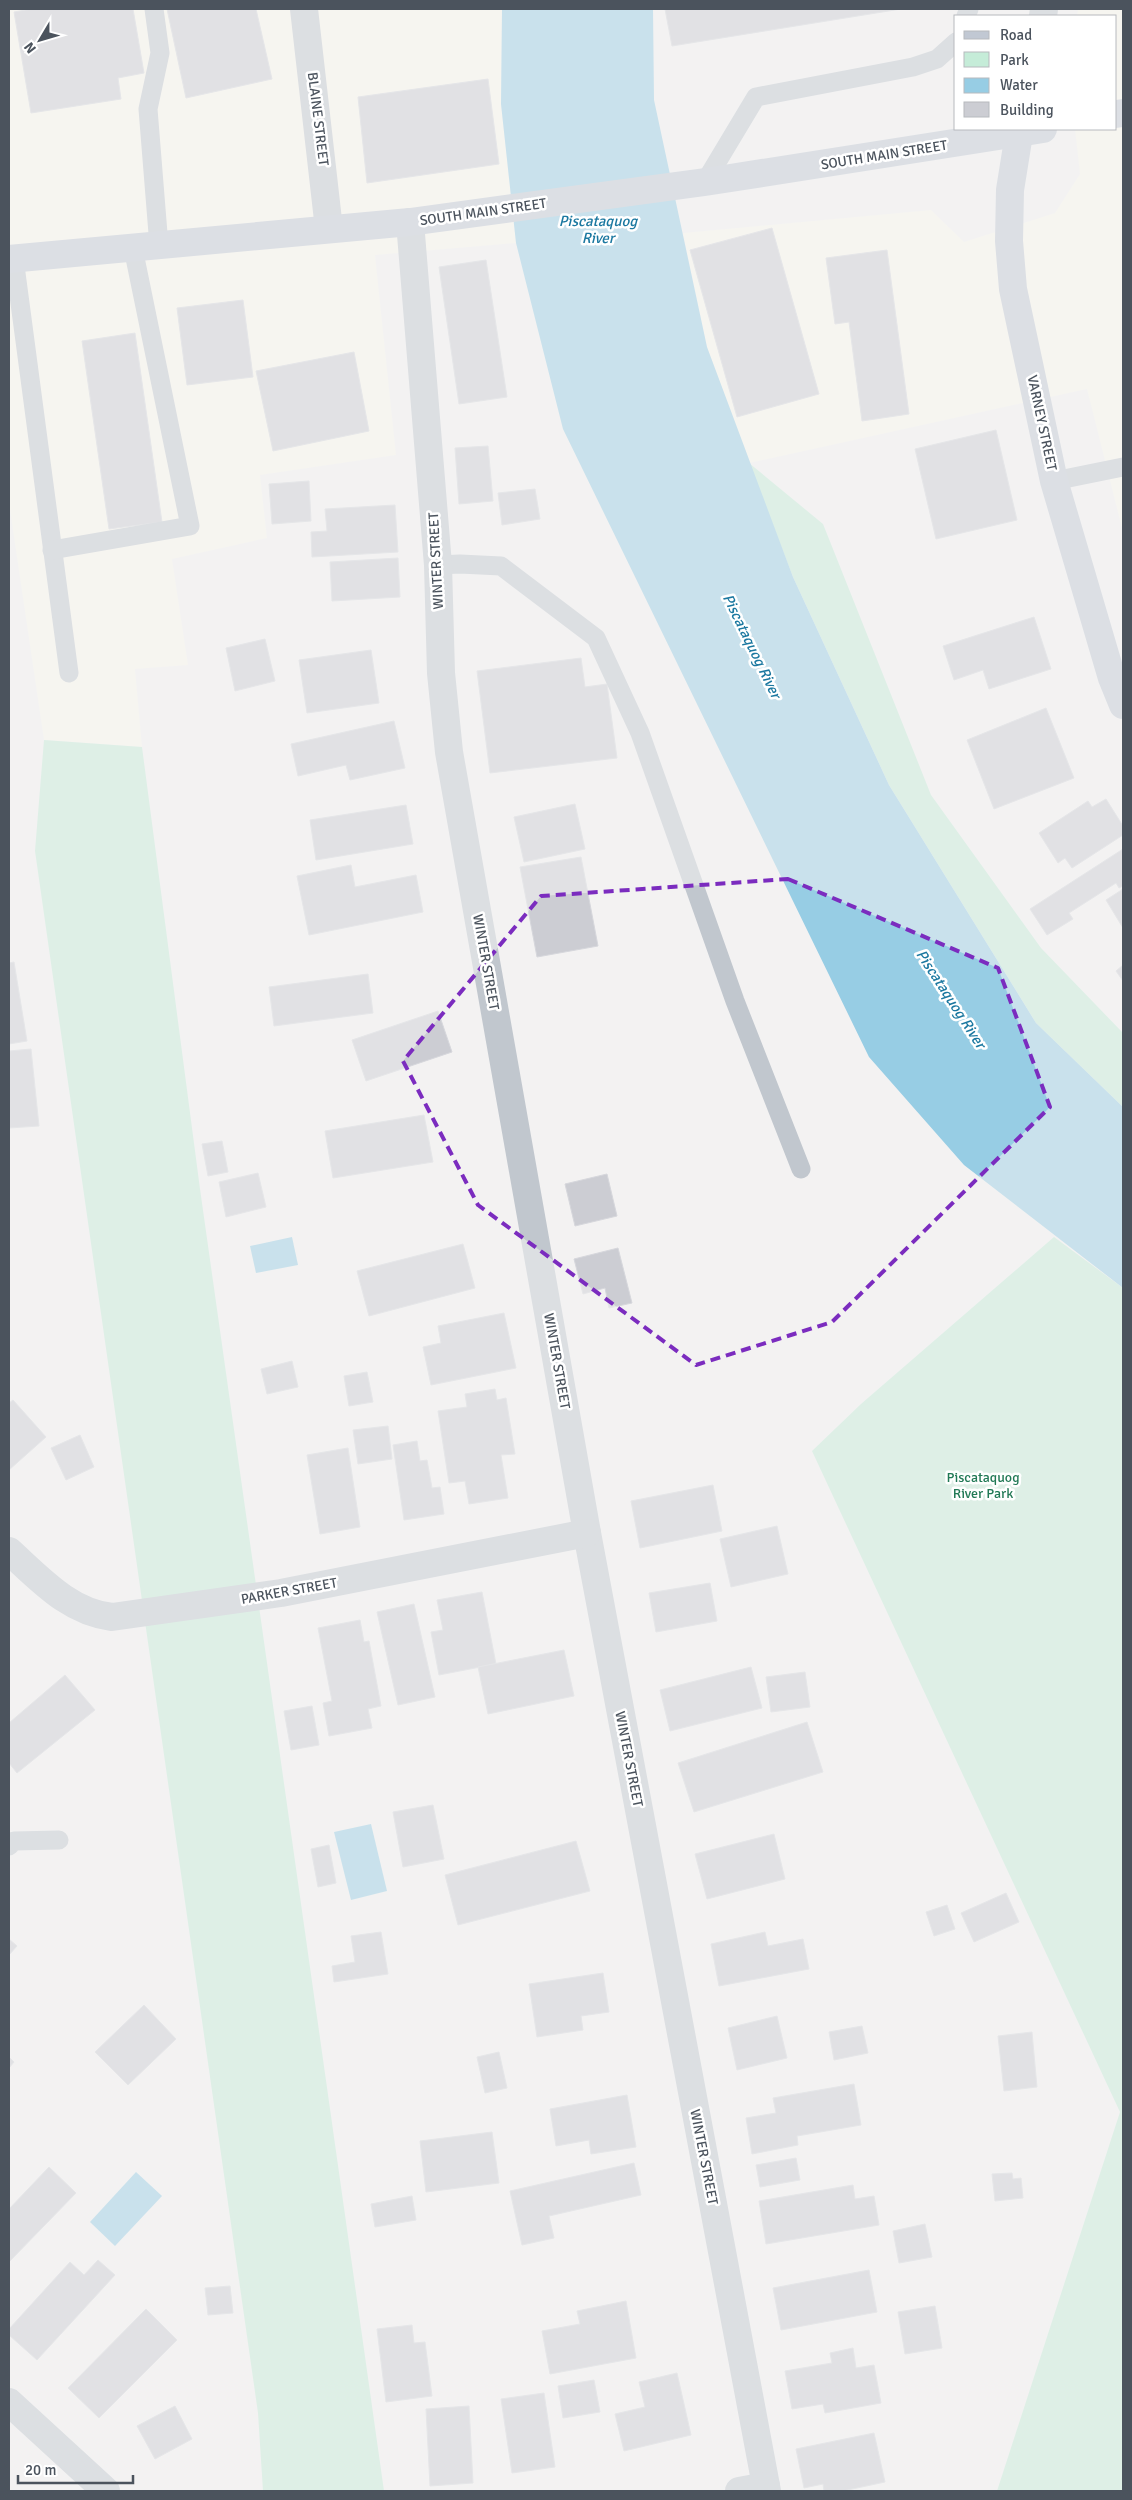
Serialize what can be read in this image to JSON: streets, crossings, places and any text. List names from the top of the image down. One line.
{"streets":{"main road":["SOUTH MAIN STREET","VARNEY STREET"],"street":["BLAINE STREET","WINTER STREET","PARKER STREET"]},"crossings":[["BLAINE STREET","SOUTH MAIN STREET"],["SOUTH MAIN STREET","VARNEY STREET"],["SOUTH MAIN STREET","WINTER STREET"],["WINTER STREET","PARKER STREET"]],"water":["Piscataquog River"],"parks":["Piscataquog River Park"],"legend":["Road","Park","Water","Building"],"scale_bar":"20 m","north":"bottom left"}
